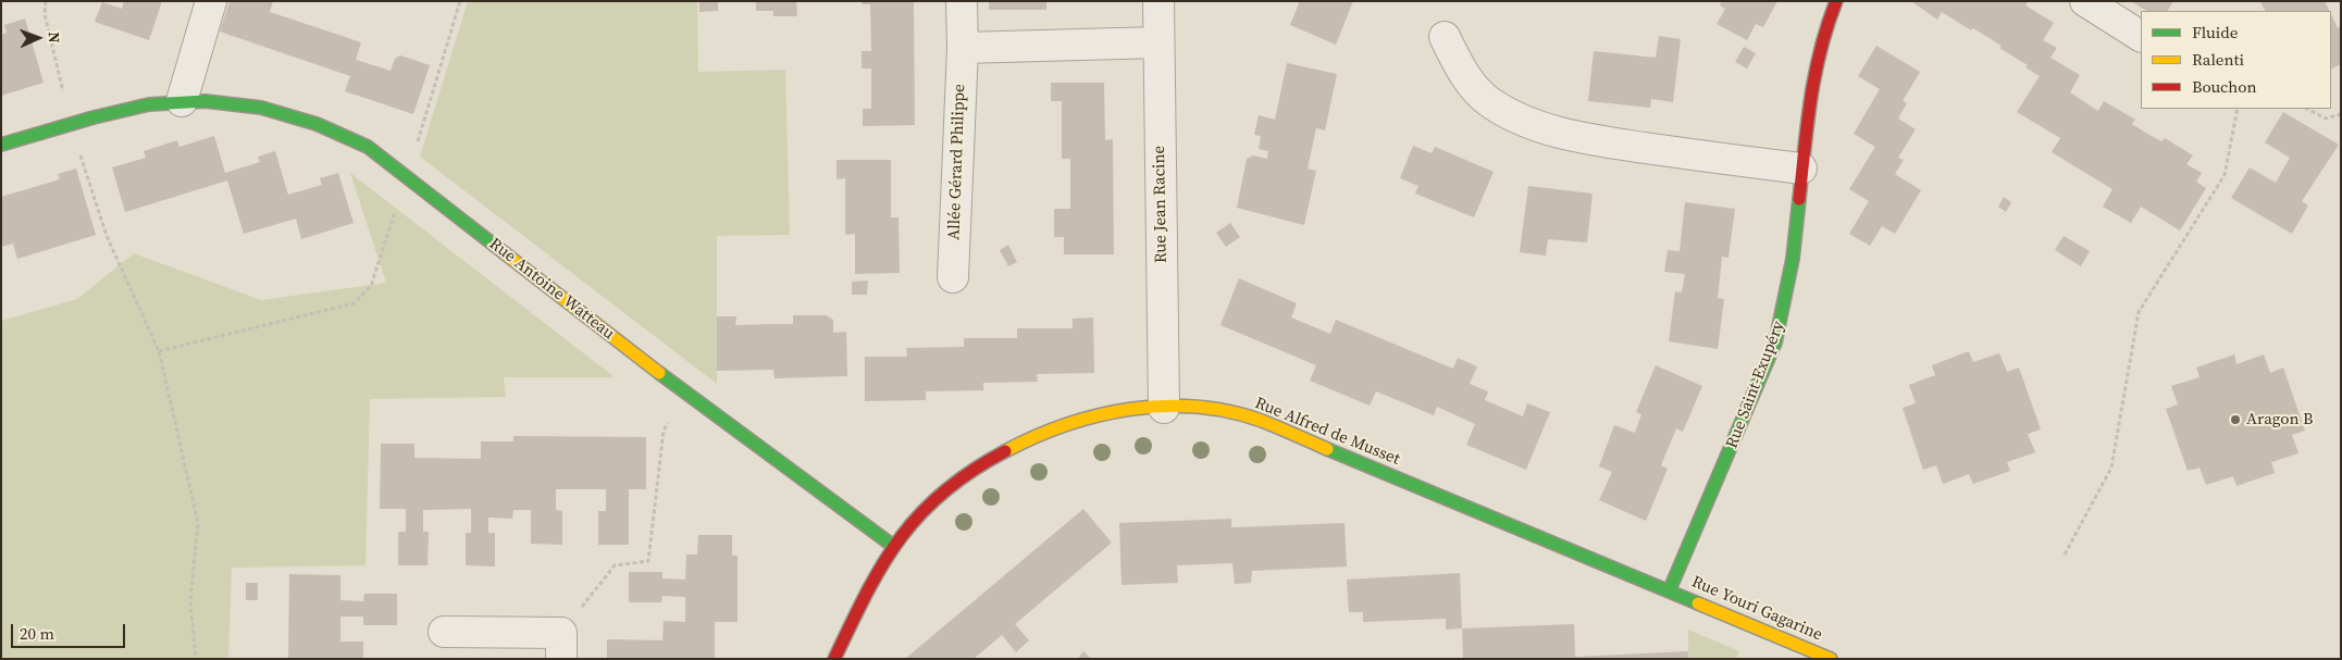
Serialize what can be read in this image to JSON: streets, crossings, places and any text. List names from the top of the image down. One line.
{"streets":{"street":["Allée Gérard Philippe","Rue Jean Racine","Rue Antoine Watteau","Rue Saint-Exupéry","Rue Alfred de Musset","Rue Youri Gagarine"]},"crossings":[["Rue Jean Racine","Rue Alfred de Musset"],["Rue Antoine Watteau","Rue Alfred de Musset"],["Rue Saint-Exupéry","Rue Alfred de Musset"],["Rue Saint-Exupéry","Rue Youri Gagarine"],["Rue Alfred de Musset","Rue Youri Gagarine"]],"places":["Aragon B"],"legend":["Fluide","Ralenti","Bouchon"],"scale_bar":"20 m","north":"right"}
